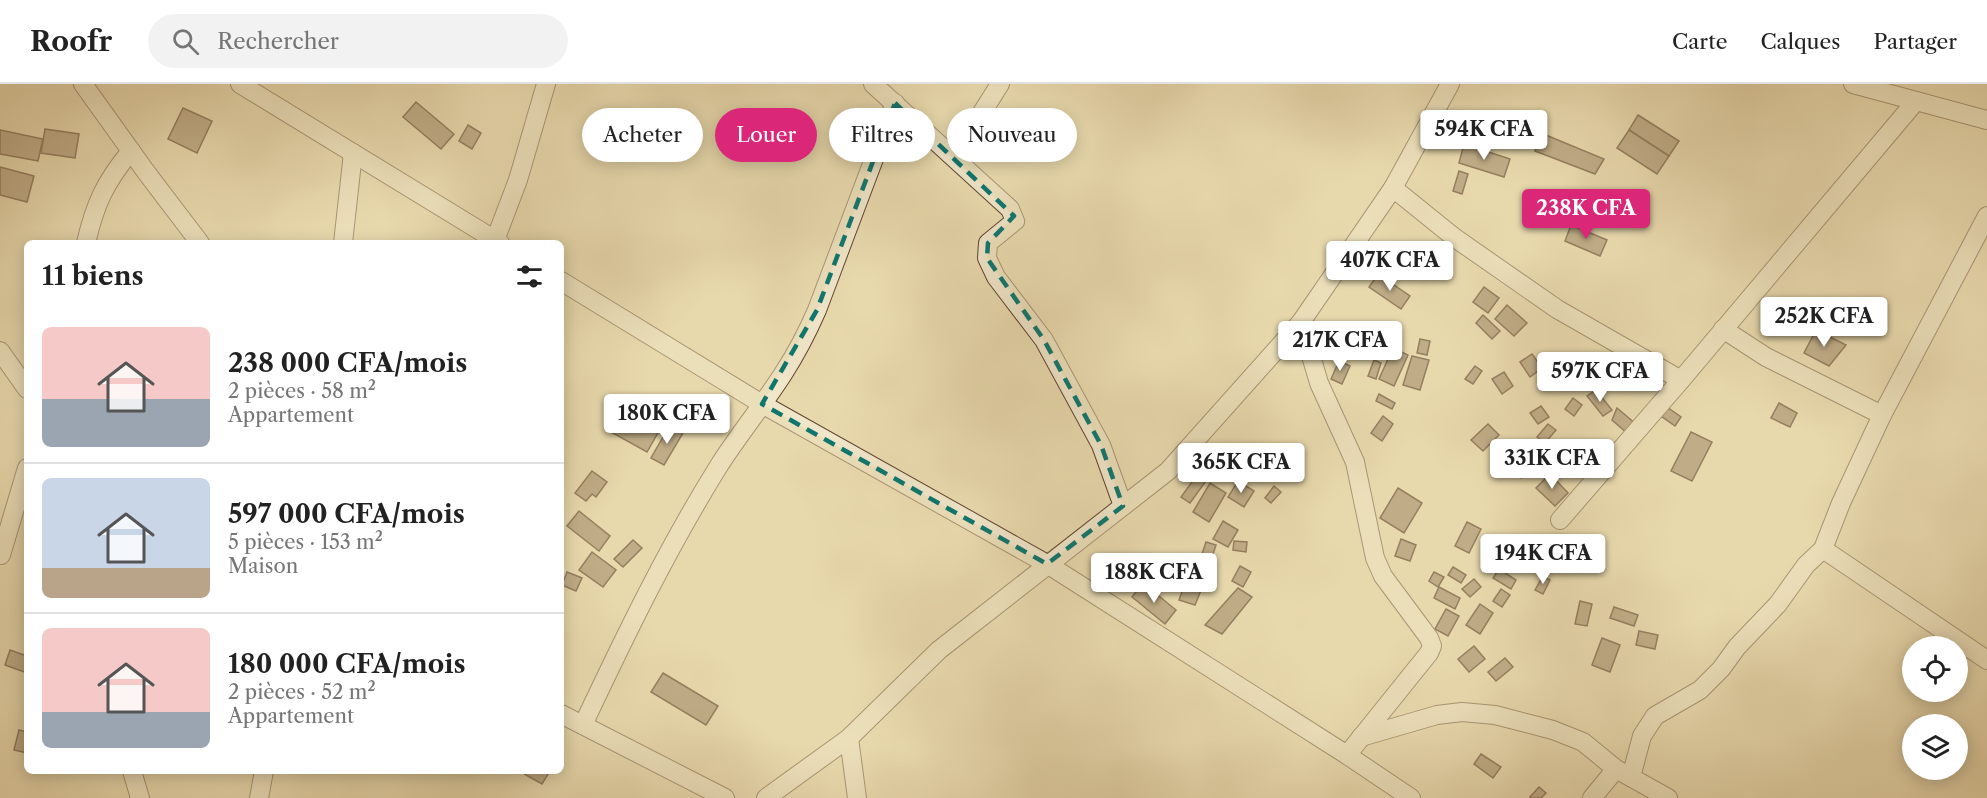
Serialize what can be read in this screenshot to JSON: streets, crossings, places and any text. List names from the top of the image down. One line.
{"page":{"header":"Roofr","search":"Rechercher","nav":["Carte","Calques","Partager"],"chip":["Acheter","Louer","Filtres","Nouveau"],"price":["594K CFA","238K CFA","407K CFA","252K CFA","217K CFA","597K CFA","180K CFA","331K CFA","365K CFA","194K CFA","188K CFA"],"heading":"11 biens","list":[{"name":"238 000 CFA/mois","note":"2 pièces · 58 m² · Appartement"},{"name":"597 000 CFA/mois","note":"5 pièces · 153 m² · Maison"},{"name":"180 000 CFA/mois","note":"2 pièces · 52 m² · Appartement"}]}}
